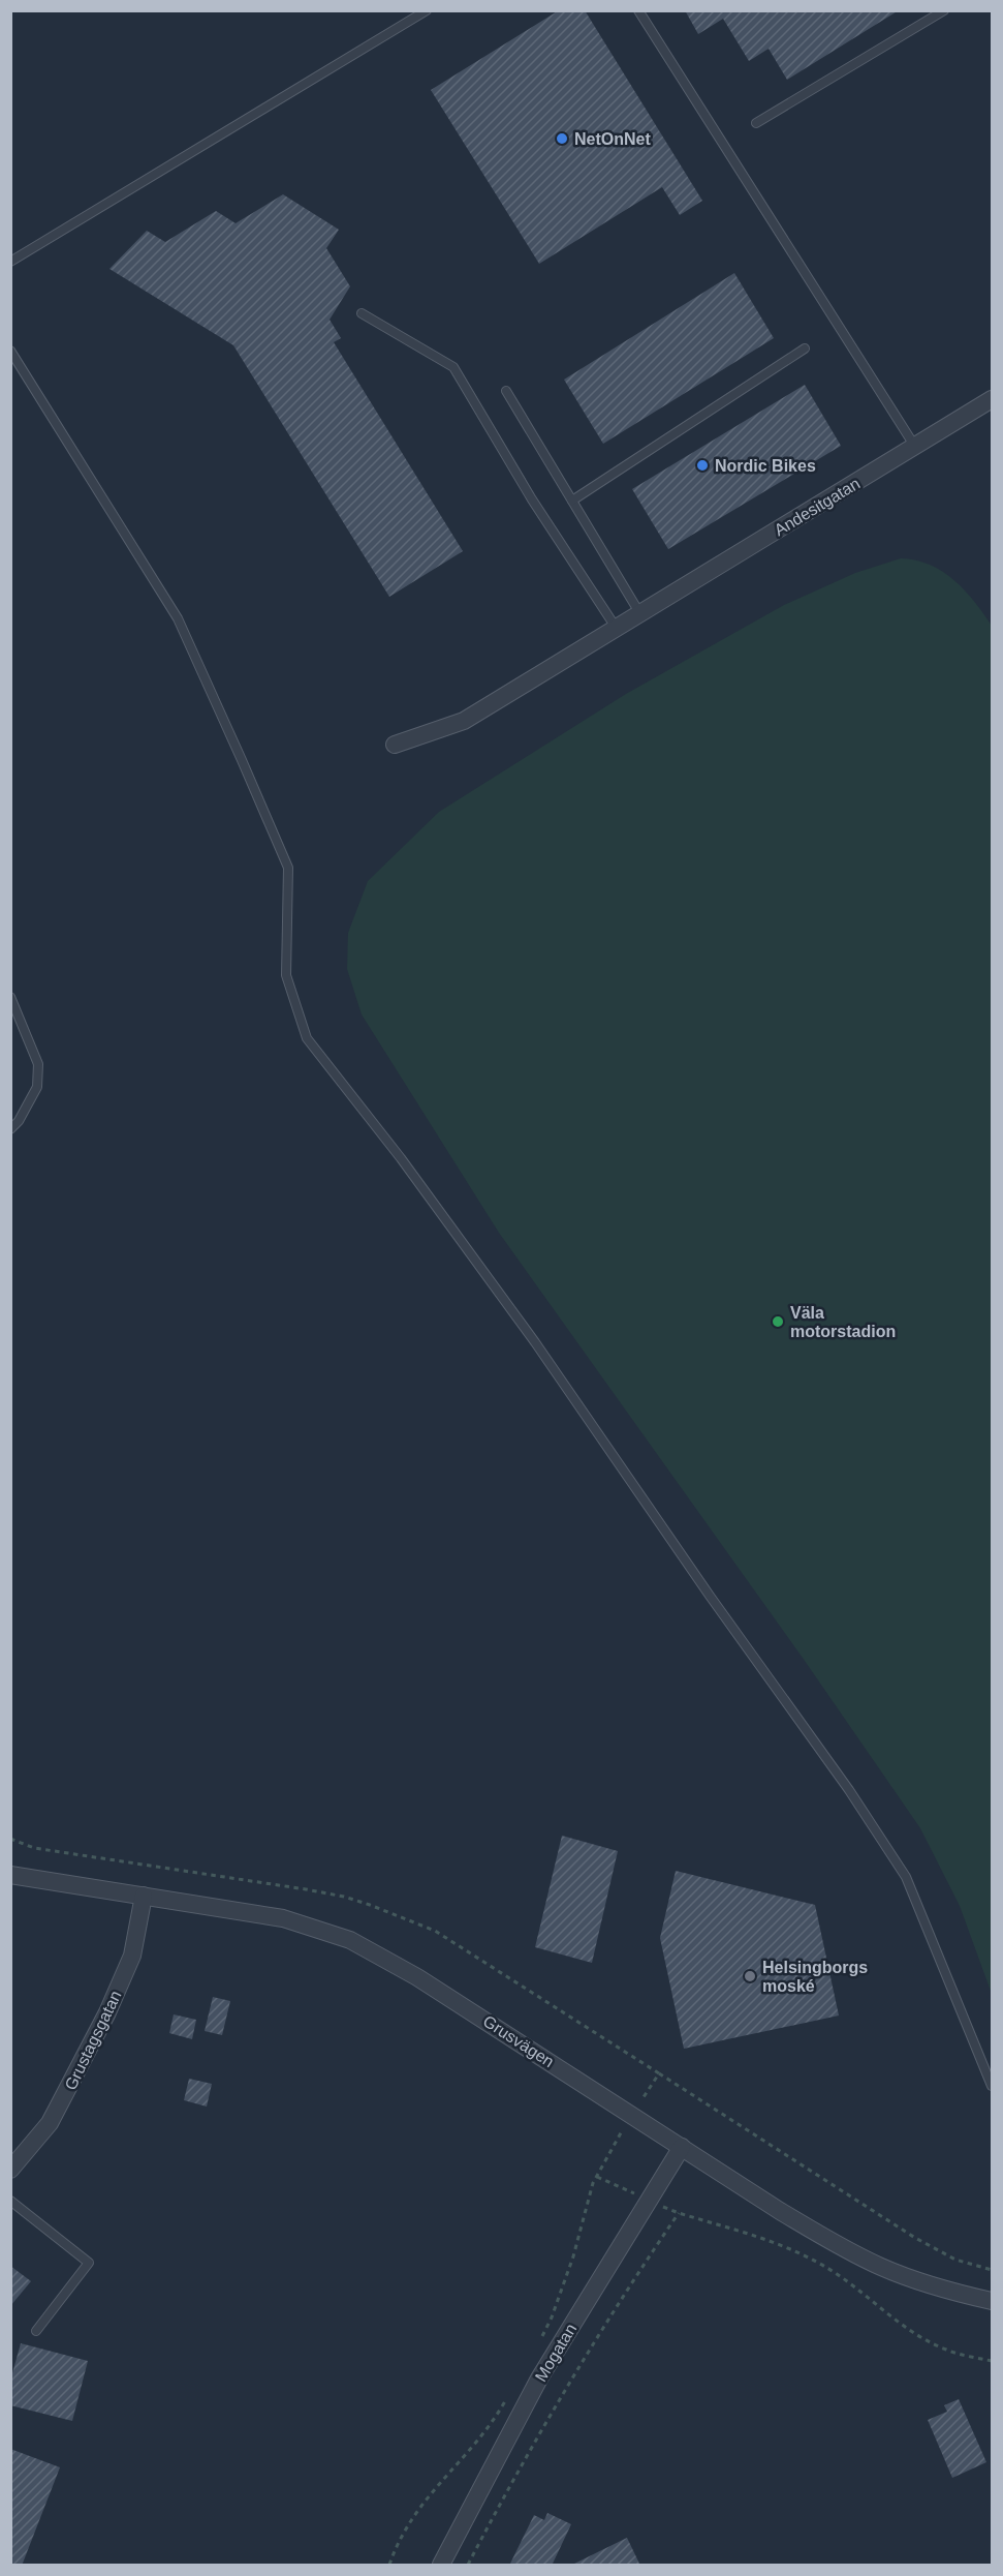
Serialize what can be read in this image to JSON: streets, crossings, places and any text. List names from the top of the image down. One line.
{"streets":{"street":["Andesitgatan","Grustagsgatan","Grusvägen","Mogatan"]},"crossings":[["Grustagsgatan","Grusvägen"],["Grusvägen","Mogatan"]],"places":["NetOnNet","Nordic Bikes","Väla motorstadion","Helsingborgs moské"]}
